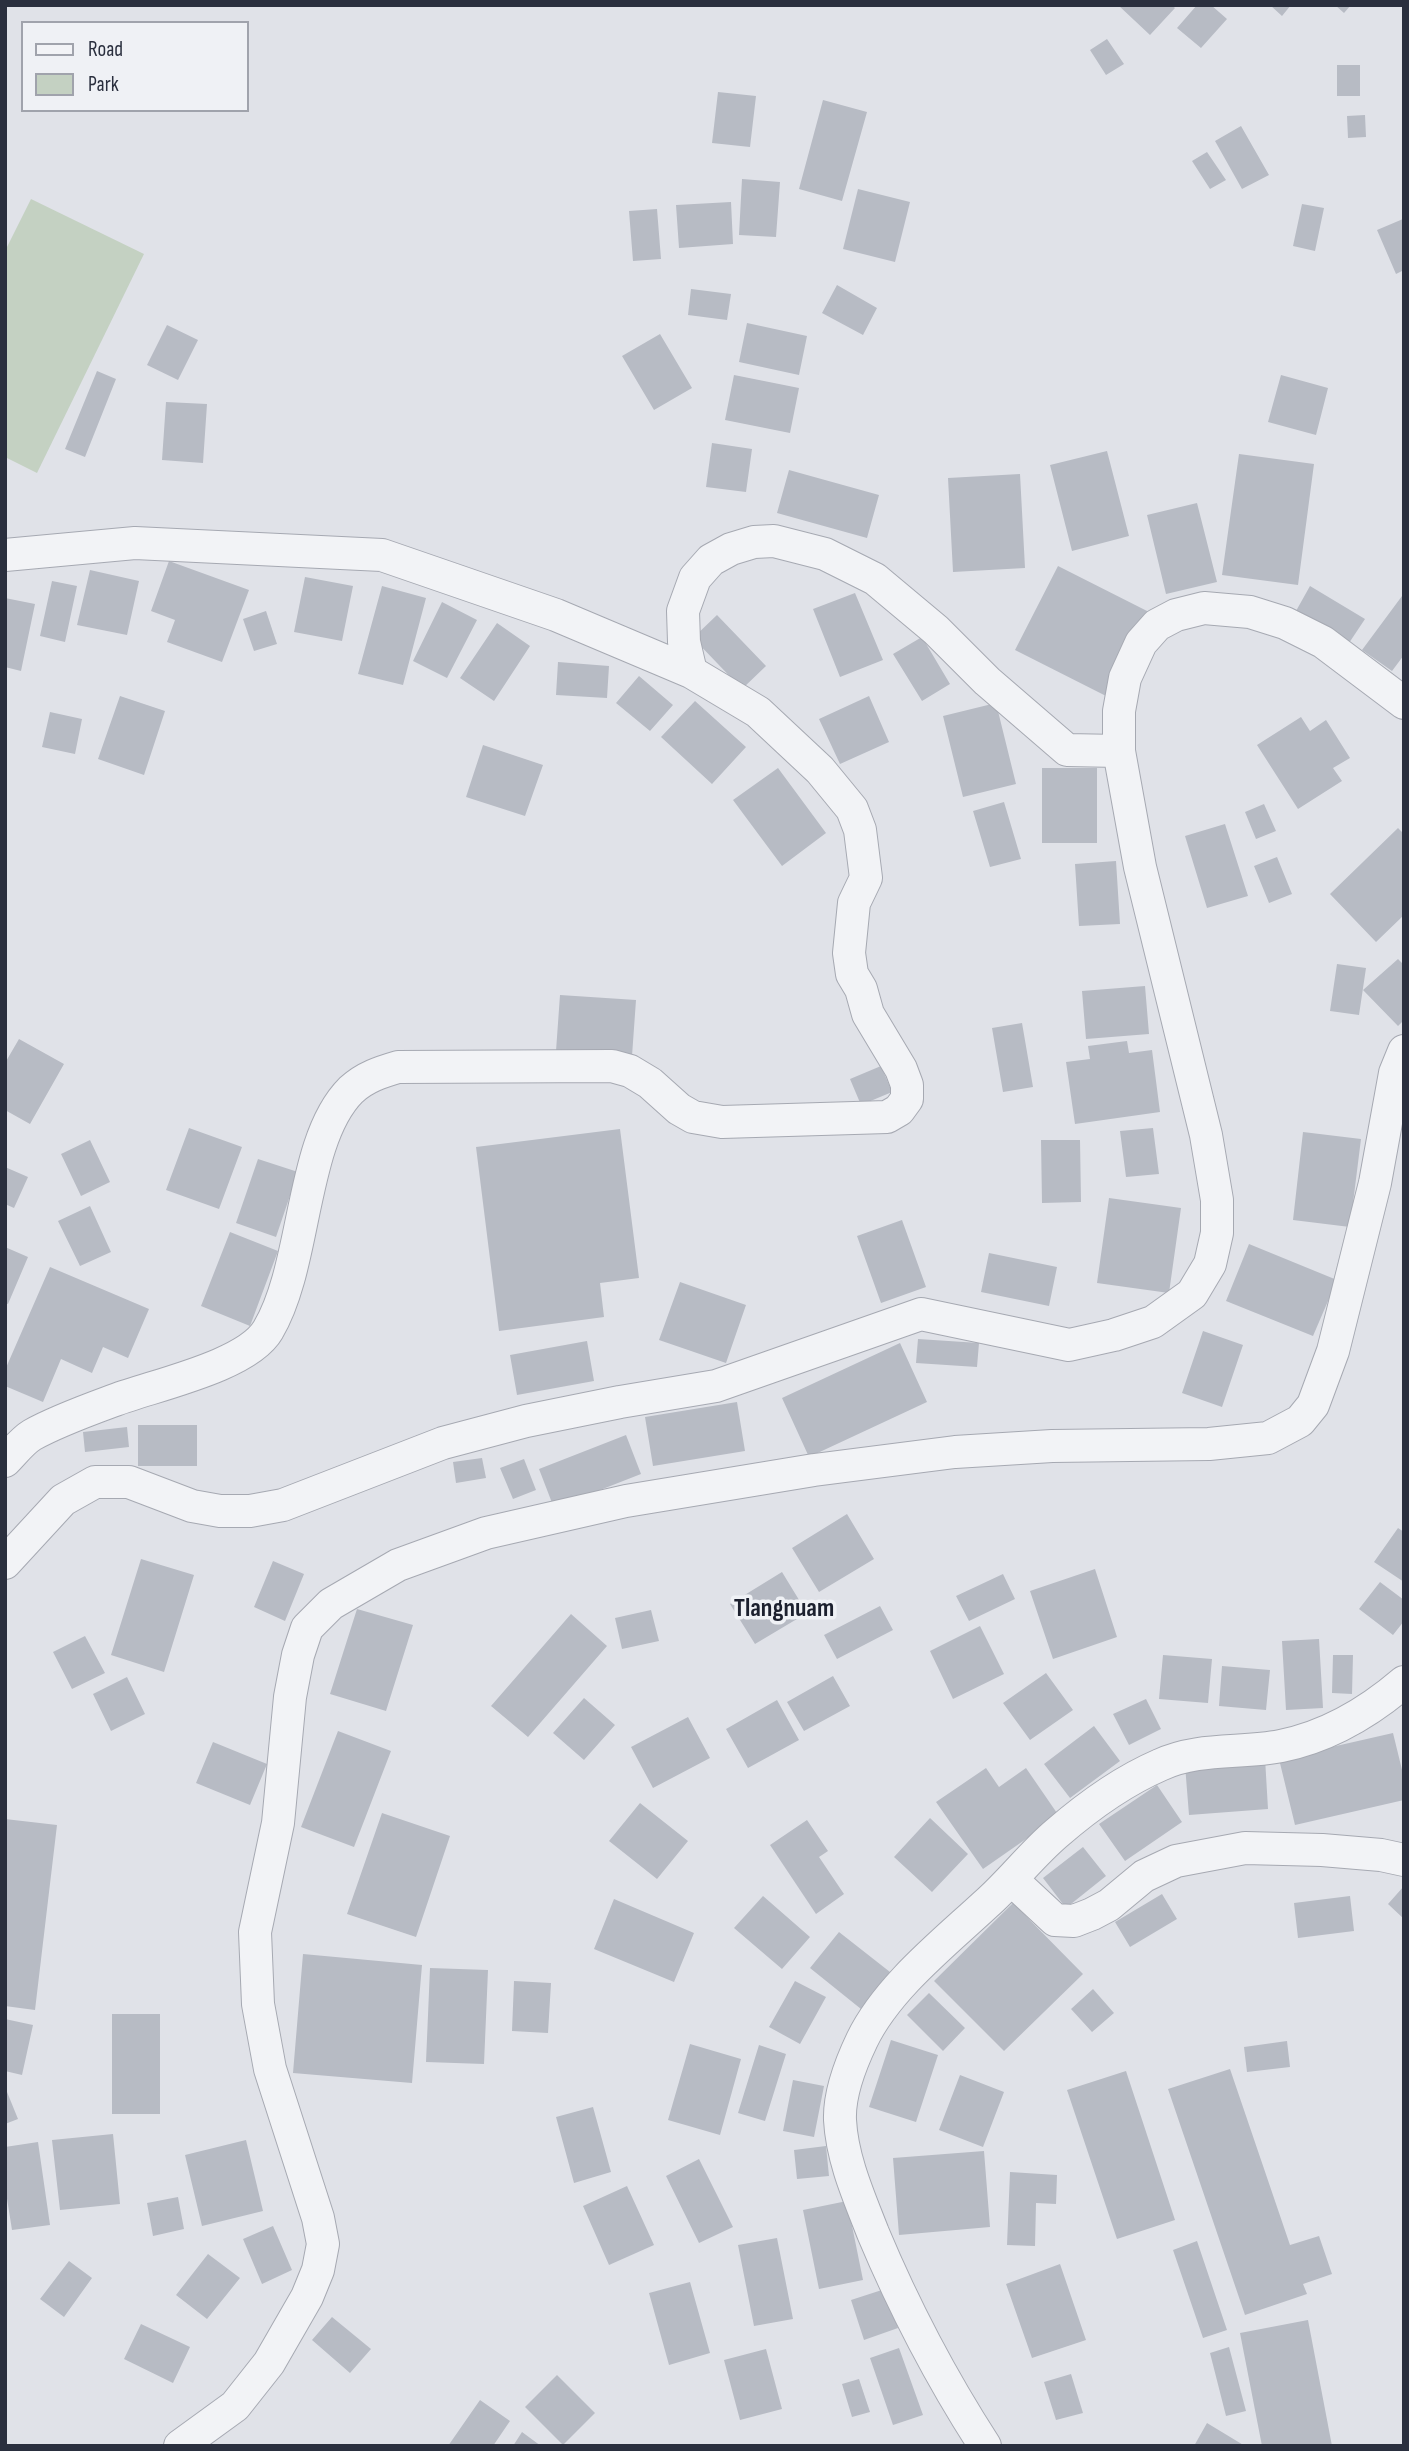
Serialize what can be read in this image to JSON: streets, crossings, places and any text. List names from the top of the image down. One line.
{"districts":["Tlangnuam"],"legend":["Road","Park"]}
